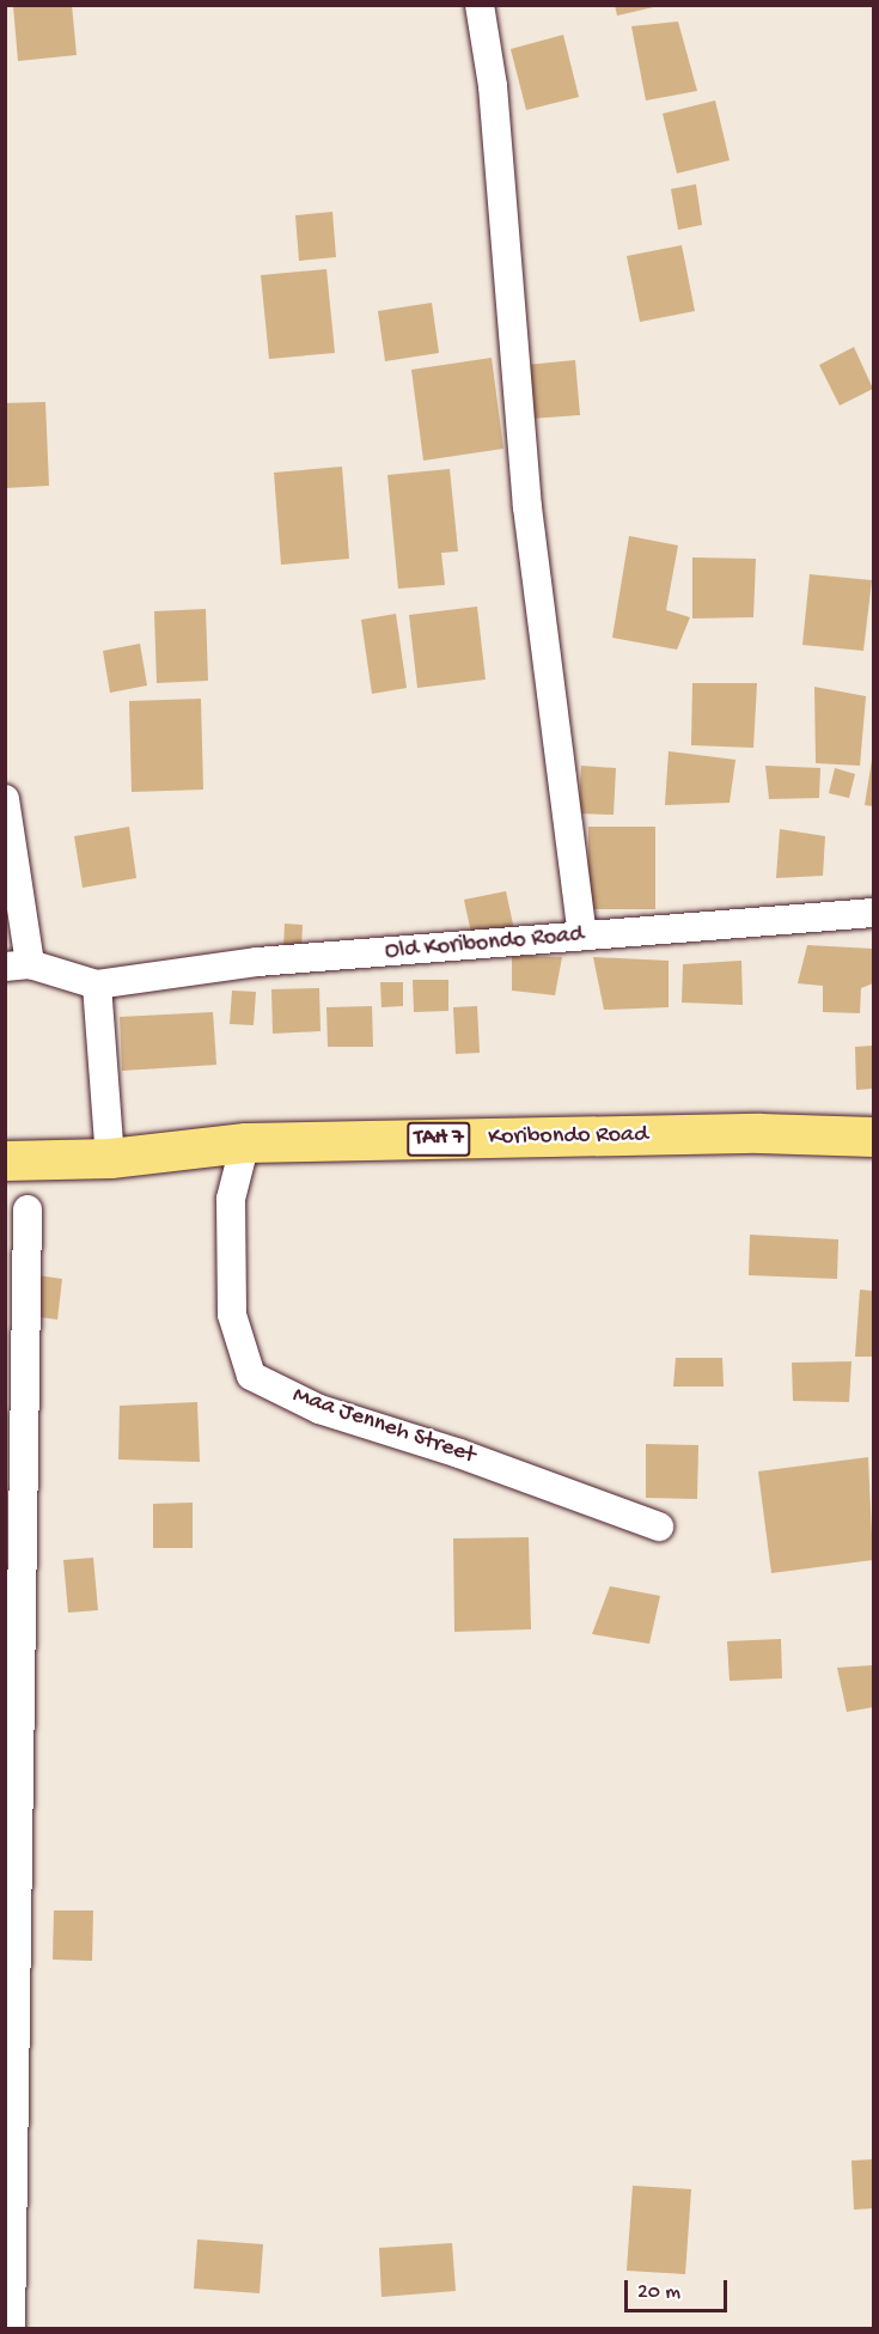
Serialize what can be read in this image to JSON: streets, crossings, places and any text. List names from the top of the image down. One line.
{"streets":{"highway":["Koribondo Road","TAH 7"],"street":["Old Koribondo Road","Maa Jenneh Street"]},"crossings":[["Koribondo Road","Maa Jenneh Street"]],"scale_bar":"20 m"}
